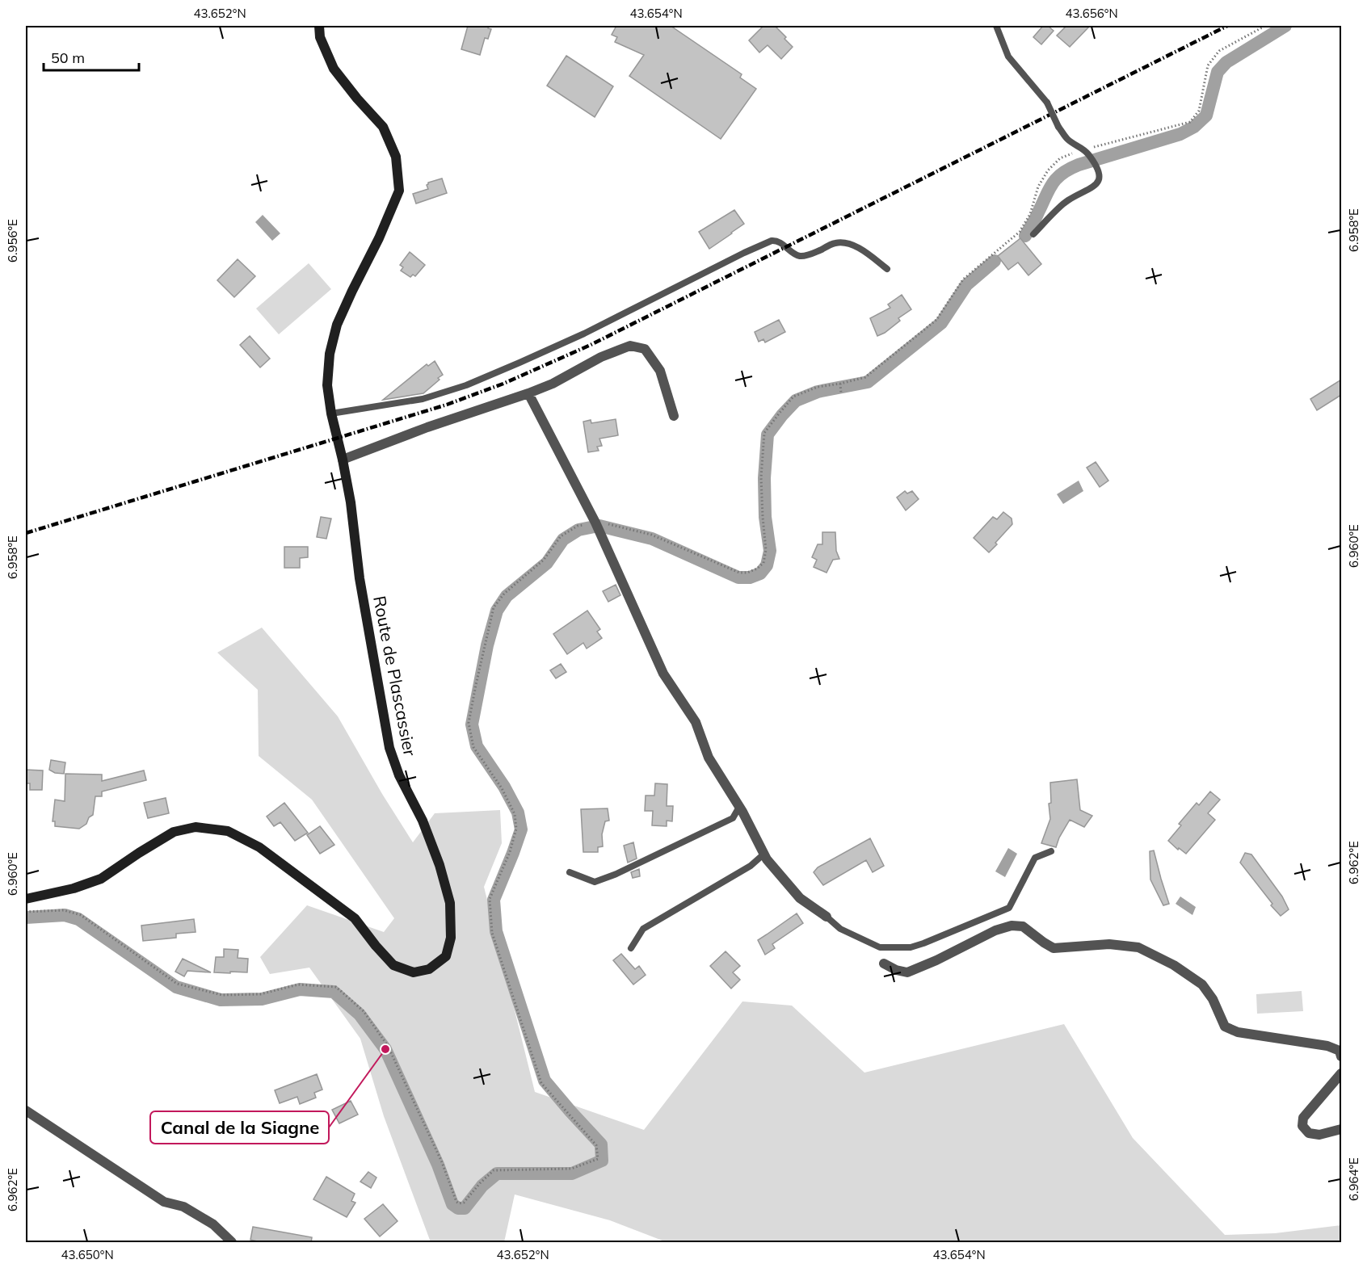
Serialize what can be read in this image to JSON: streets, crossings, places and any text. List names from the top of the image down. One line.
{"streets":{"street":["Route de Plascassier"]},"places":["Canal de la Siagne"],"scale_bar":"50 m","coordinates":["43.652°N","43.654°N","43.656°N","6.958°E","6.956°E","6.960°E","6.962°E","6.964°E","43.650°N"]}
